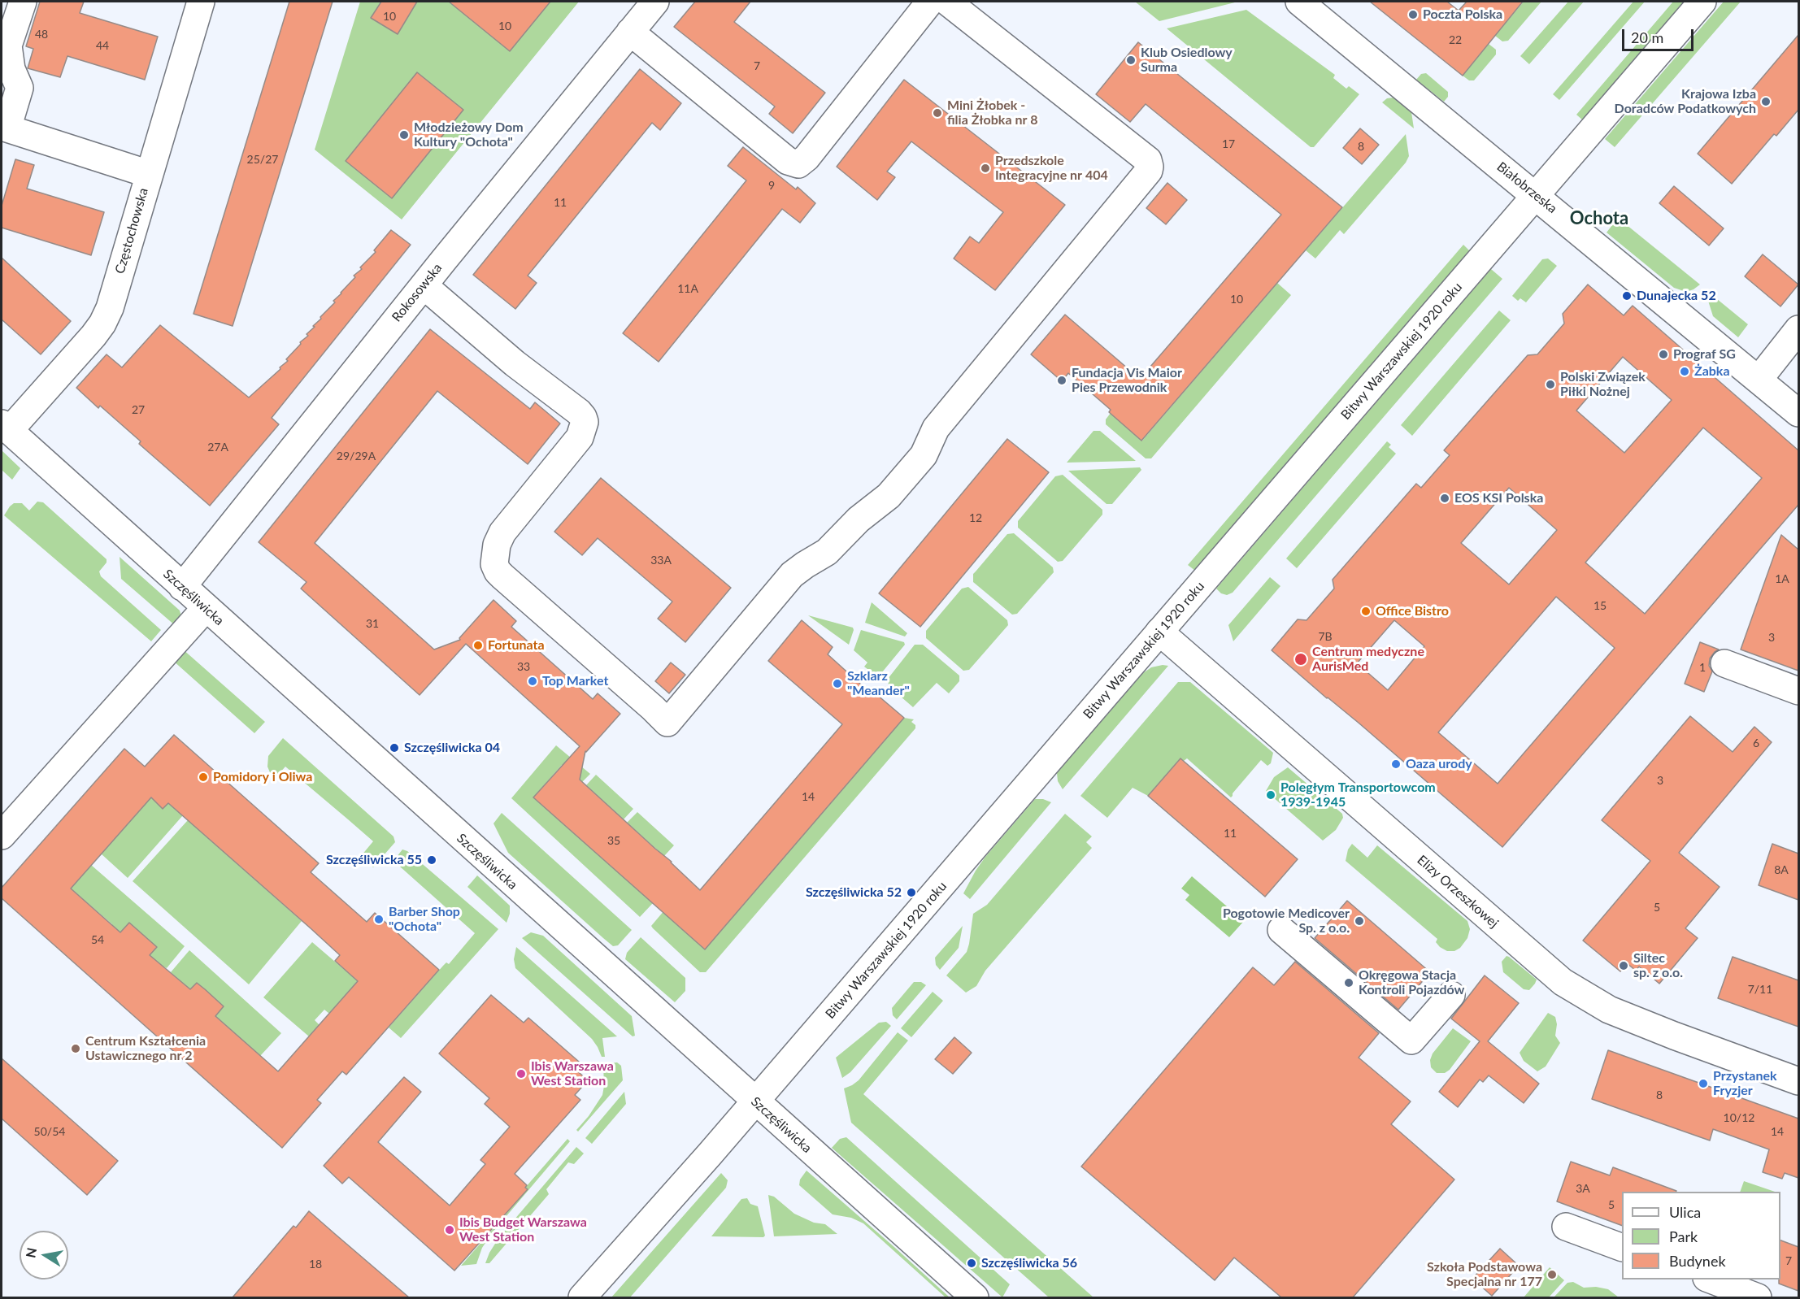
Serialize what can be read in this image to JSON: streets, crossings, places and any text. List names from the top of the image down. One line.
{"streets":{"street":["Białobrzeska","Częstochowska","Rokosowska","Bitwy Warszawskiej 1920 roku","Szczęśliwicka","Elizy Orzeszkowej"]},"crossings":[["Białobrzeska","Bitwy Warszawskiej 1920 roku"],["Częstochowska","Szczęśliwicka"],["Rokosowska","Szczęśliwicka"],["Bitwy Warszawskiej 1920 roku","Szczęśliwicka"],["Bitwy Warszawskiej 1920 roku","Elizy Orzeszkowej"]],"districts":["Ochota"],"places":["Poczta Polska","Klub Osiedlowy Surma","Krajowa Izba Doradców Podatkowych","Mini Żłobek - filia Żłobka nr 8","Młodzieżowy Dom Kultury \"Ochota\"","Przedszkole Integracyjne nr 404","Dunajecka 52","Prograf SG","Żabka","Fundacja Vis Maior Pies Przewodnik","Polski Związek Piłki Nożnej","EOS KSI Polska","Office Bistro","Fortunata","Centrum medyczne AurisMed","Top Market","Szklarz \"Meander\"","Szczęśliwicka 04","Oaza urody","Pomidory i Oliwa","Poległym Transportowcom 1939-1945","Szczęśliwicka 55","Szczęśliwicka 52","Barber Shop \"Ochota\"","Pogotowie Medicover Sp. z o.o.","Siltec sp. z o.o.","Okręgowa Stacja Kontroli Pojazdów","Centrum Kształcenia Ustawicznego nr 2","Ibis Warszawa West Station","Przystanek Fryzjer","Ibis Budget Warszawa West Station","Szczęśliwicka 56","Szkoła Podstawowa Specjalna nr 177"],"house_numbers":["10","10","48","22","44","7","17","8","25/27","9","11","11A","10","27","27A","29/29A","12","33A","1A","15","31","7B","3","33","1","6","3","14","11","35","8A","5","54","7/11","8","10/12","50/54","14","3A","5","7","18"],"legend":["Ulica","Park","Budynek"],"scale_bar":"20 m","north":"left"}
